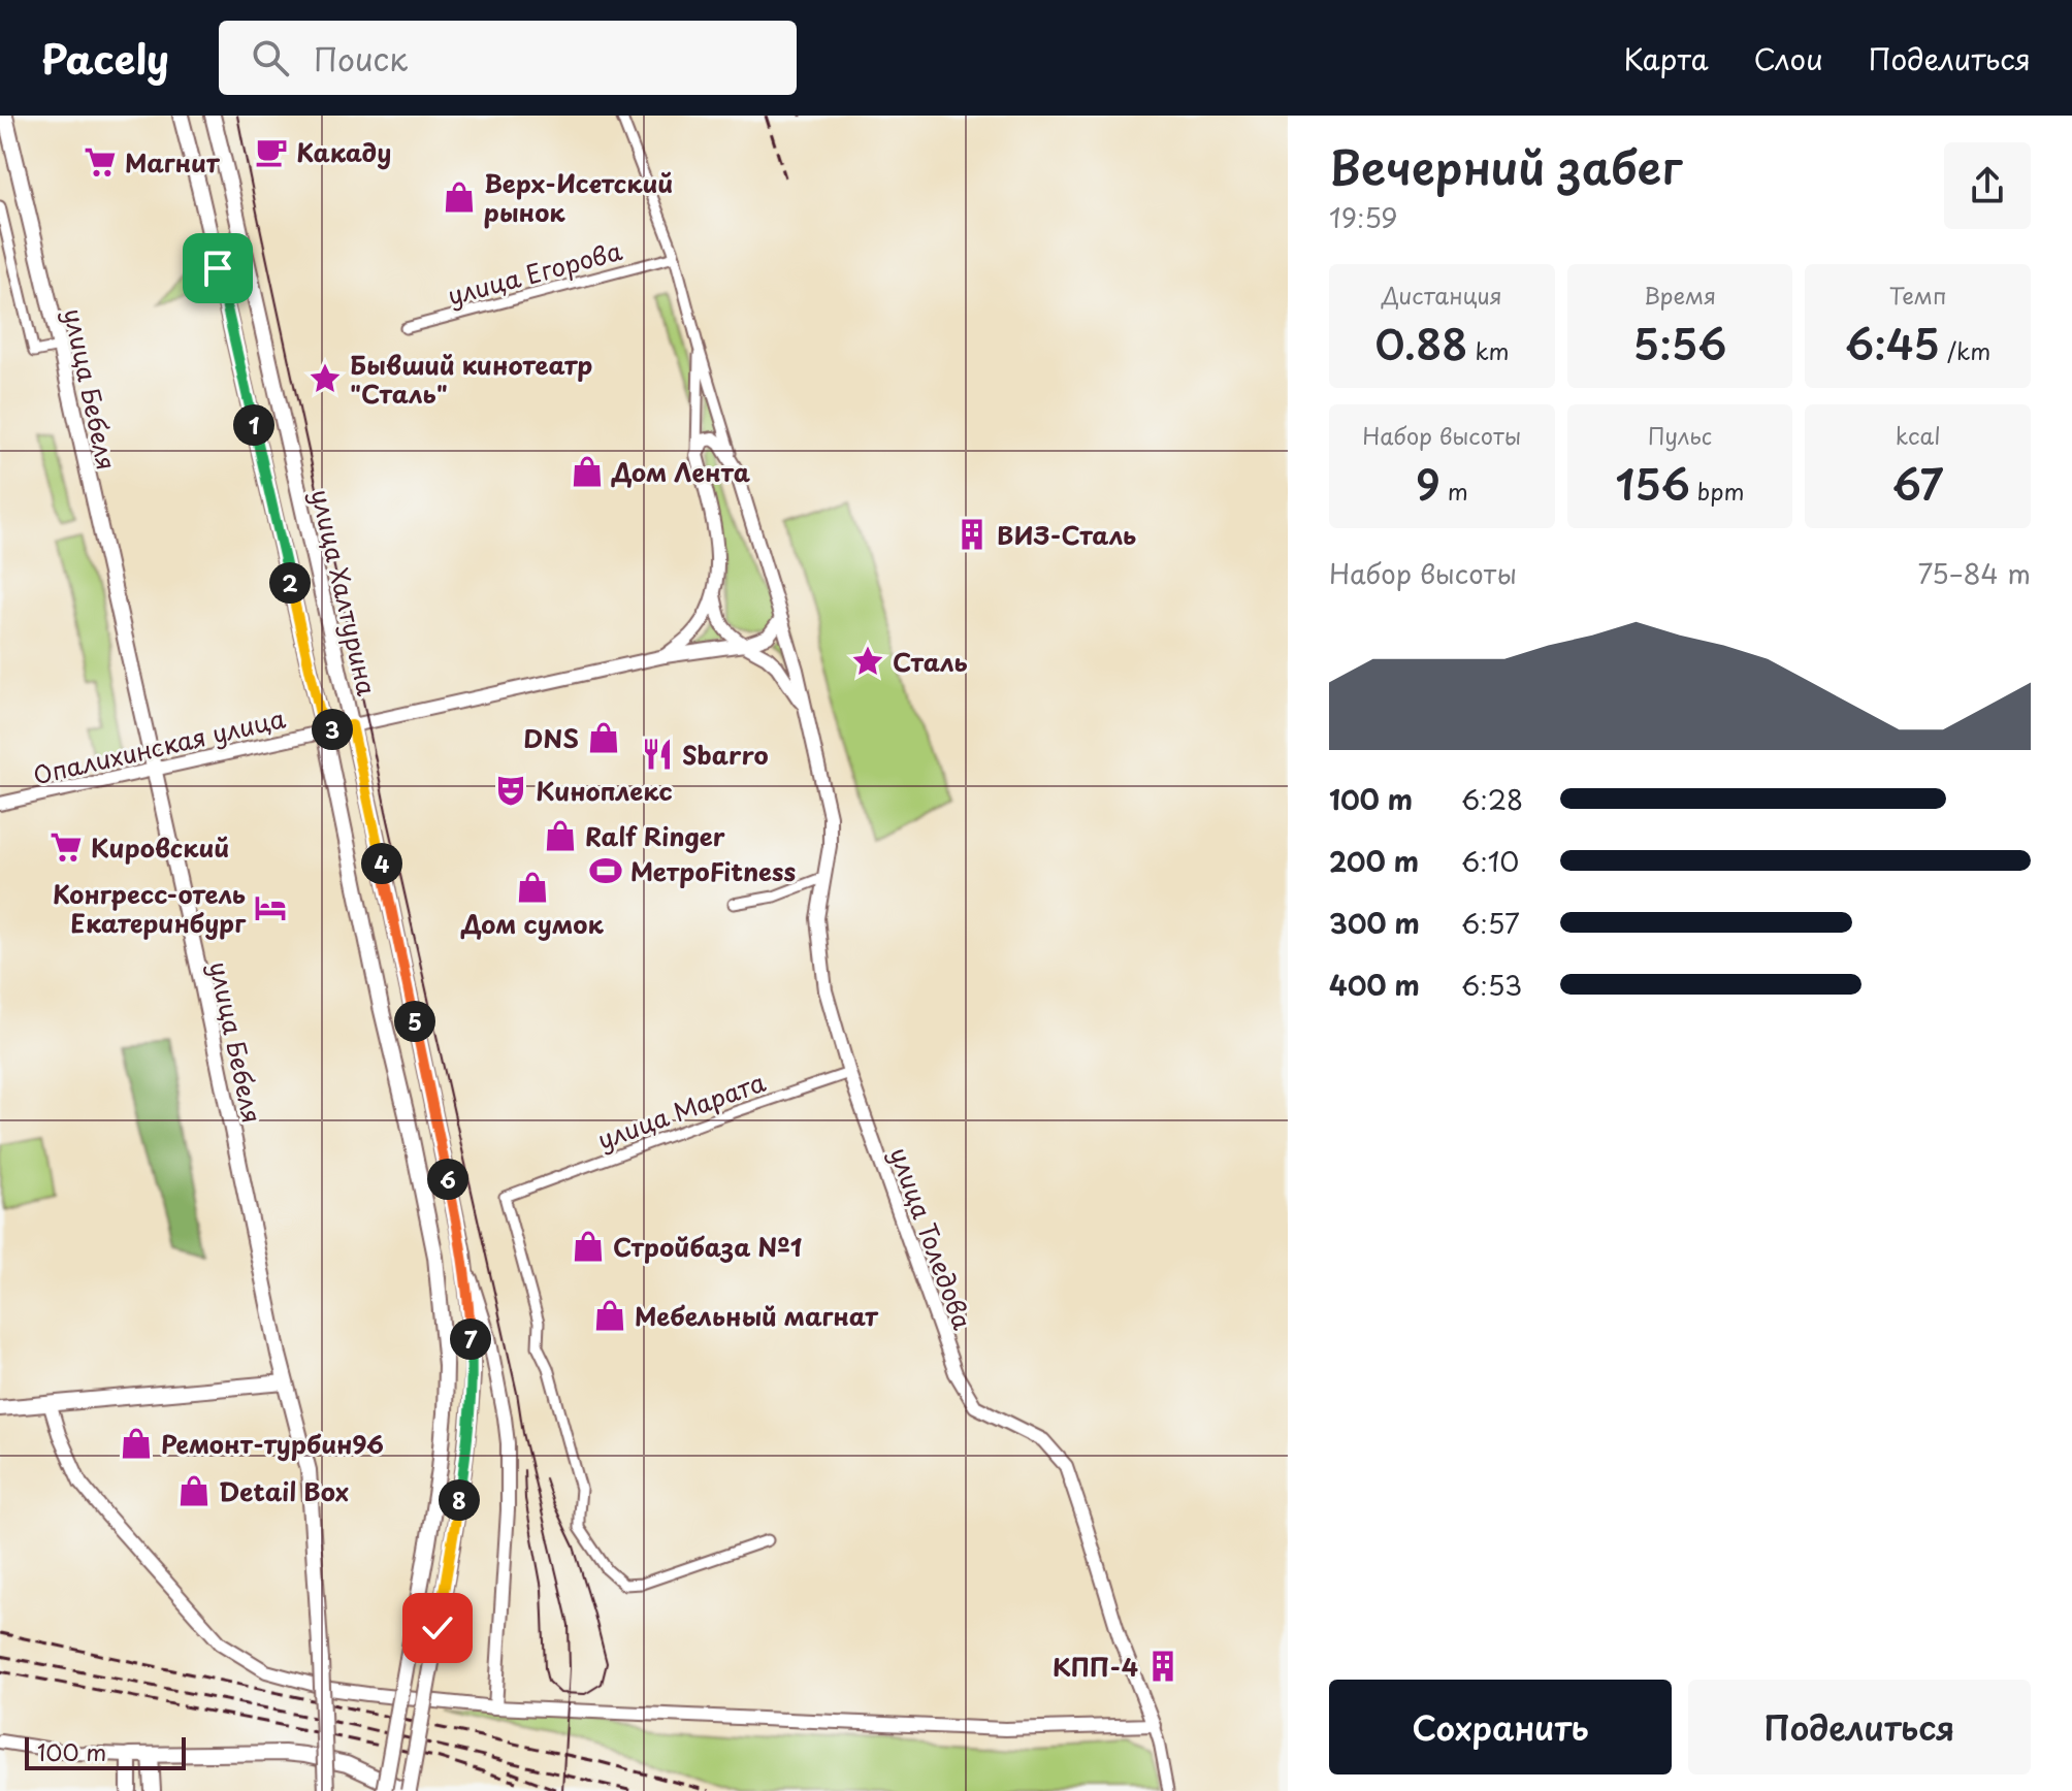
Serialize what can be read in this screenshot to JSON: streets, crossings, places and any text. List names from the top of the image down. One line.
{"streets":{"main road":["улица Бебеля","улица Халтурина"],"street":["улица Егорова","Опалихинская улица","улица Марата","улица Толедова"]},"crossings":[["улица Бебеля","Опалихинская улица"],["улица Халтурина","Опалихинская улица"],["улица Марата","улица Толедова"]],"places":{"cafe":["Какаду"],"supermarket":["Магнит","Кировский"],"shop":["Верх-Исетский рынок","Дом Лента","DNS","Ralf Ringer","Дом сумок","Стройбаза №1","Мебельный магнат","Ремонт-турбин96","Detail Box"],"place":["Бывший кинотеатр \"Сталь\"","Сталь"],"building":["ВИЗ-Сталь","КПП-4"],"restaurant":["Sbarro"],"theatre":["Киноплекс"],"sports":["МетроFitness"],"hotel":["Конгресс-отель Екатеринбург"]},"scale_bar":"100 m","page":{"header":"Pacely","search":"Поиск","nav":["Карта","Слои","Поделиться"],"heading":["Вечерний забег","19:59"],"stats":[["Дистанция","0.88 km"],["Время","5:56"],["Темп","6:45 /km"],["Набор высоты","9 m"],["Пульс","156 bpm"],["kcal","67"]],"pins":["1","2","3","4","5","6","7","8"],"chart":["Набор высоты","75–84 m"],"list":[{"name":"100 m","note":"6:28"},{"name":"200 m","note":"6:10"},{"name":"300 m","note":"6:57"},{"name":"400 m","note":"6:53"}],"buttons":["Сохранить","Поделиться"],"scale":"100 m"}}
